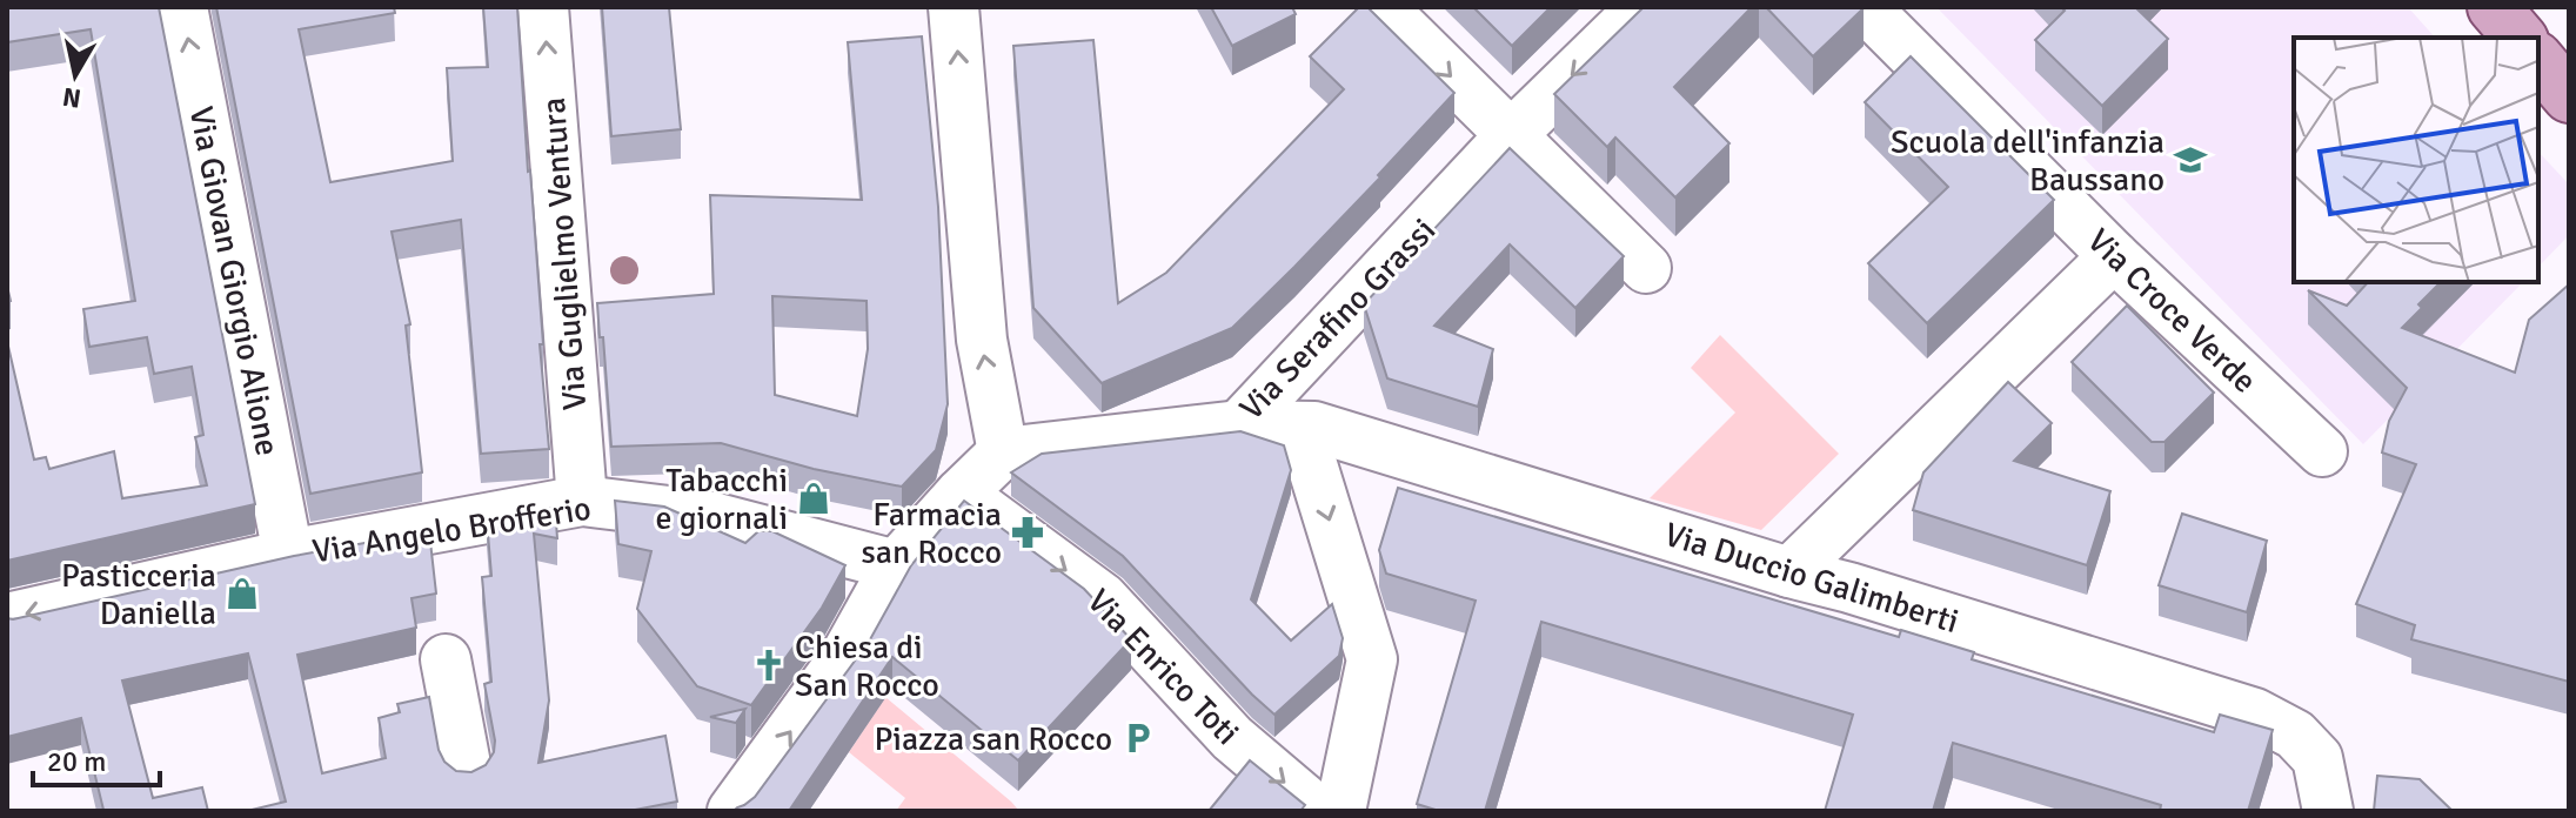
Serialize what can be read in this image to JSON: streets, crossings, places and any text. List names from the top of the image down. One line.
{"streets":{"street":["Via Guglielmo Ventura","Via Giovan Giorgio Alione","Via Croce Verde","Via Serafino Grassi","Via Angelo Brofferio","Via Duccio Galimberti","Via Enrico Toti"]},"crossings":[["Via Guglielmo Ventura","Via Angelo Brofferio"],["Via Giovan Giorgio Alione","Via Angelo Brofferio"],["Via Serafino Grassi","Via Duccio Galimberti"]],"one_way":["Via Giovan Giorgio Alione","Via Enrico Toti"],"places":{"school or university":["Scuola dell'infanzia Baussano"],"shop":["Tabacchi e giornali","Pasticceria Daniella"],"pharmacy":["Farmacia san Rocco"],"church":["Chiesa di San Rocco"],"parking":["Piazza san Rocco"]},"scale_bar":"20 m","north":"bottom"}
